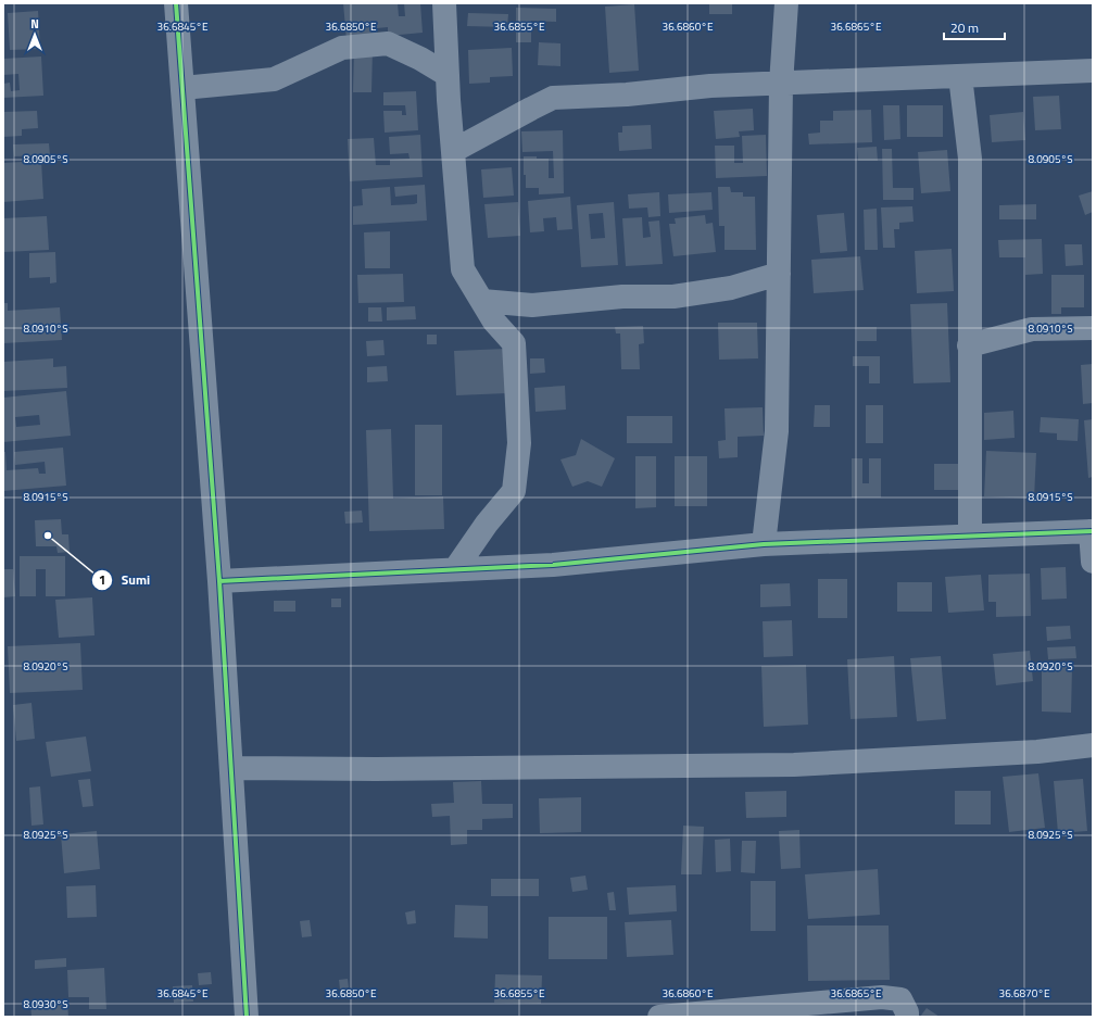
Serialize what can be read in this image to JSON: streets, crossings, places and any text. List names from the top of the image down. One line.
{"places":["Sumi"],"scale_bar":"20 m","north":"top","coordinates":["36.6845°E","36.6850°E","36.6855°E","36.6860°E","36.6865°E","8.0905°S","8.0910°S","8.0915°S","8.0920°S","8.0925°S","36.6870°E","8.0930°S"]}
